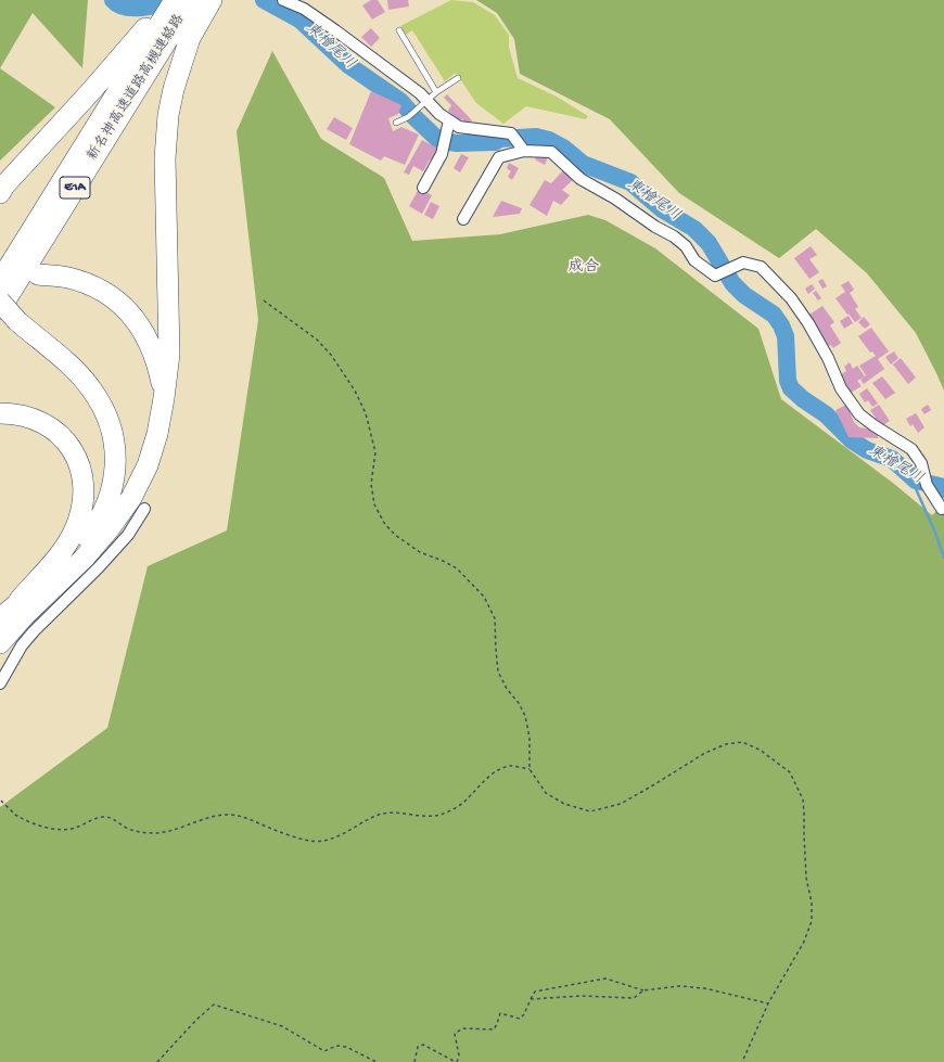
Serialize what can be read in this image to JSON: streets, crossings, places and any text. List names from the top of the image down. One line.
{"streets":{"highway":["新名神高速道路高槻連絡路","E1A"]},"districts":["成合"],"water":["東檜尾川"]}
